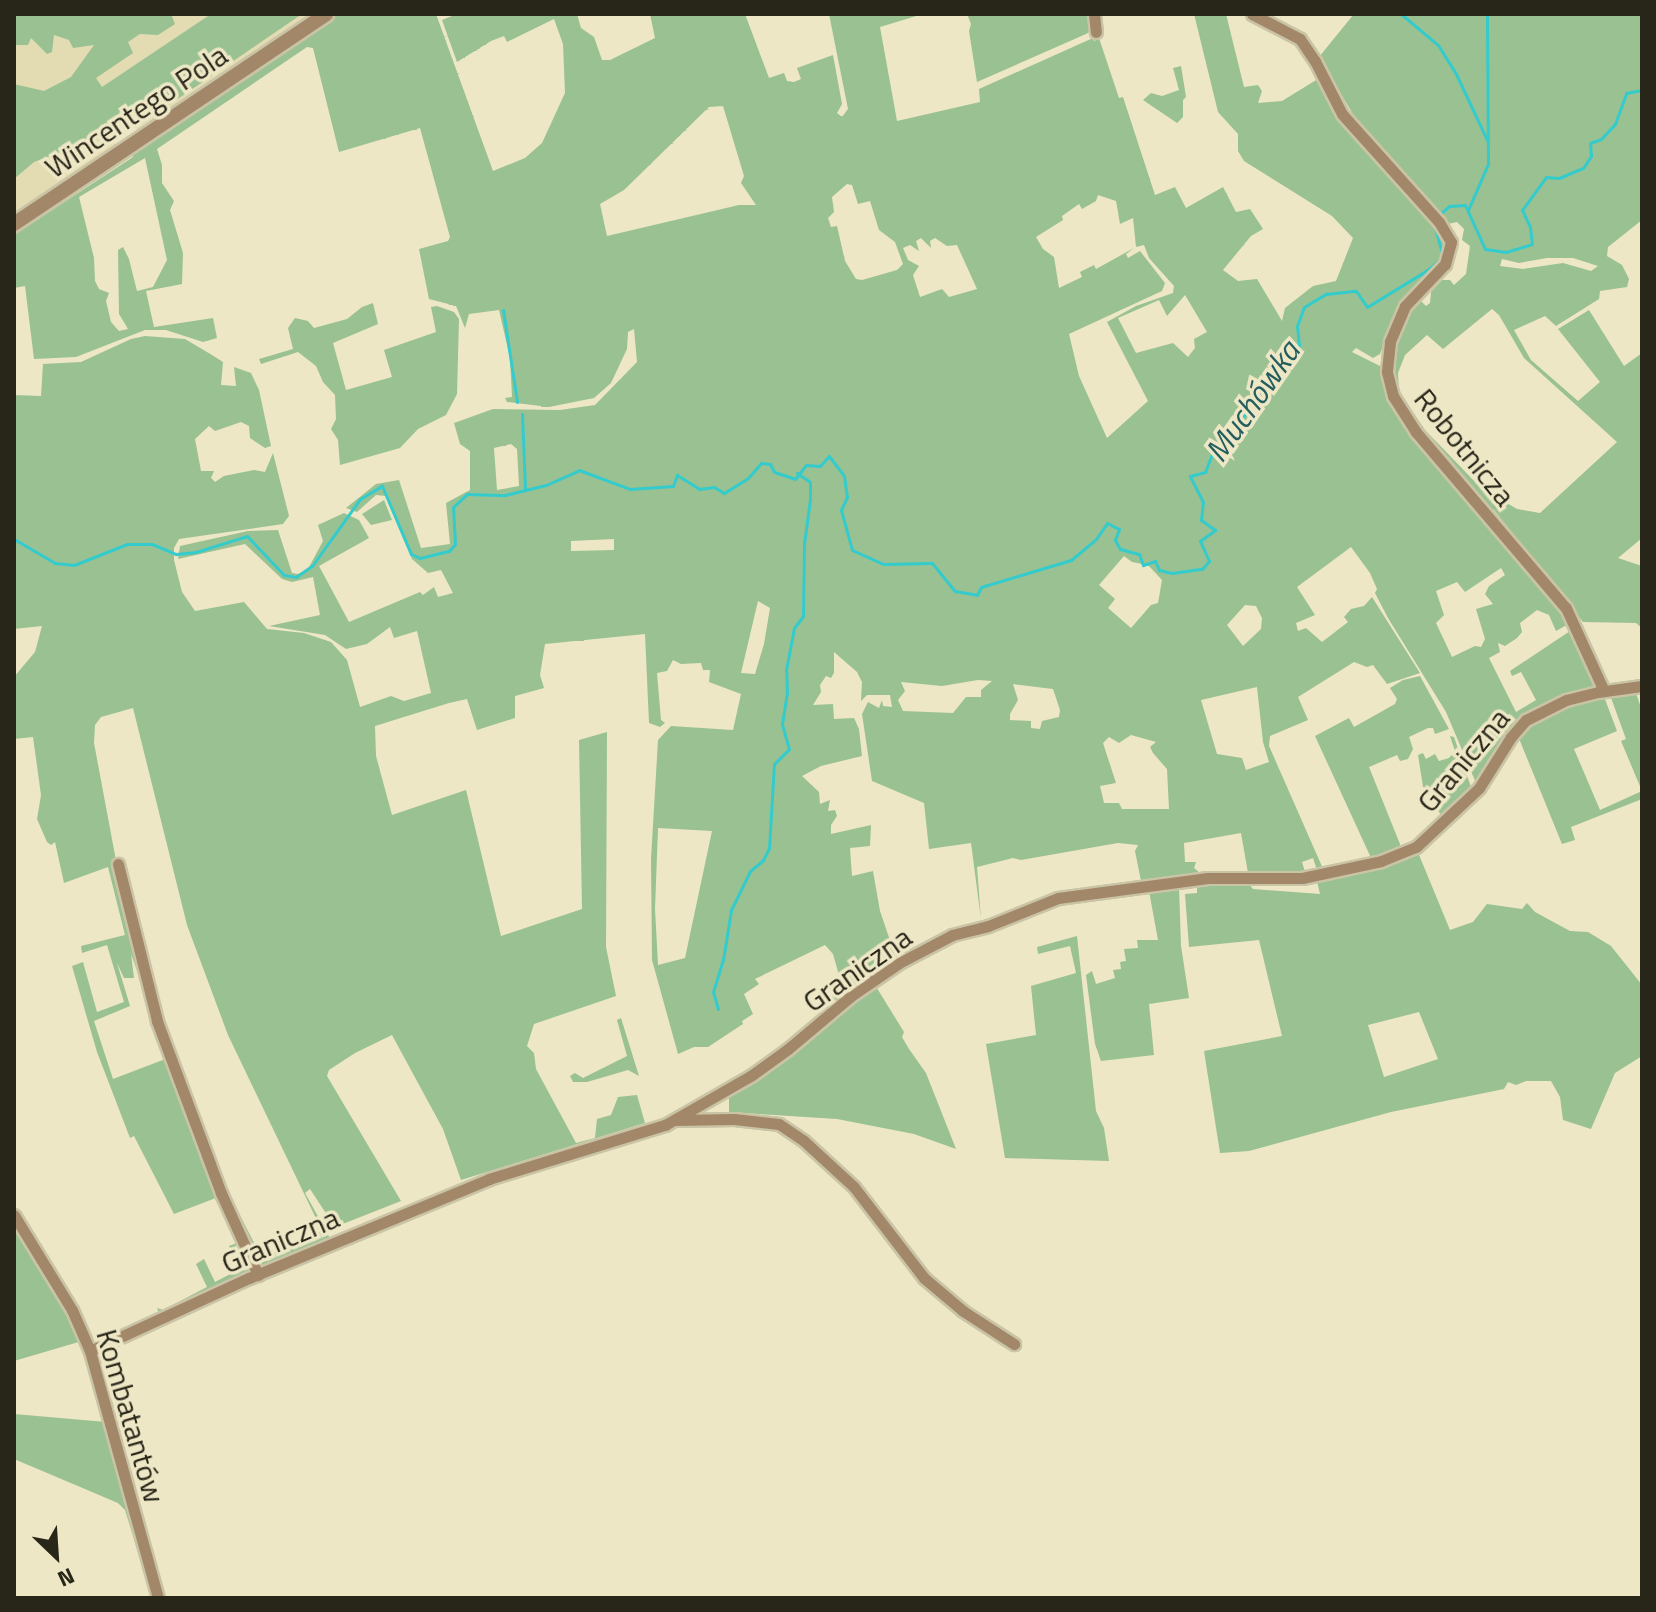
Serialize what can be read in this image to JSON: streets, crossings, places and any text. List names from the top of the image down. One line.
{"streets":{"street":["Wincentego Pola","Robotnicza","Graniczna","Kombatantów"]},"crossings":[["Robotnicza","Graniczna"],["Graniczna","Kombatantów"]],"water":["Muchówka"],"north":"bottom right"}
